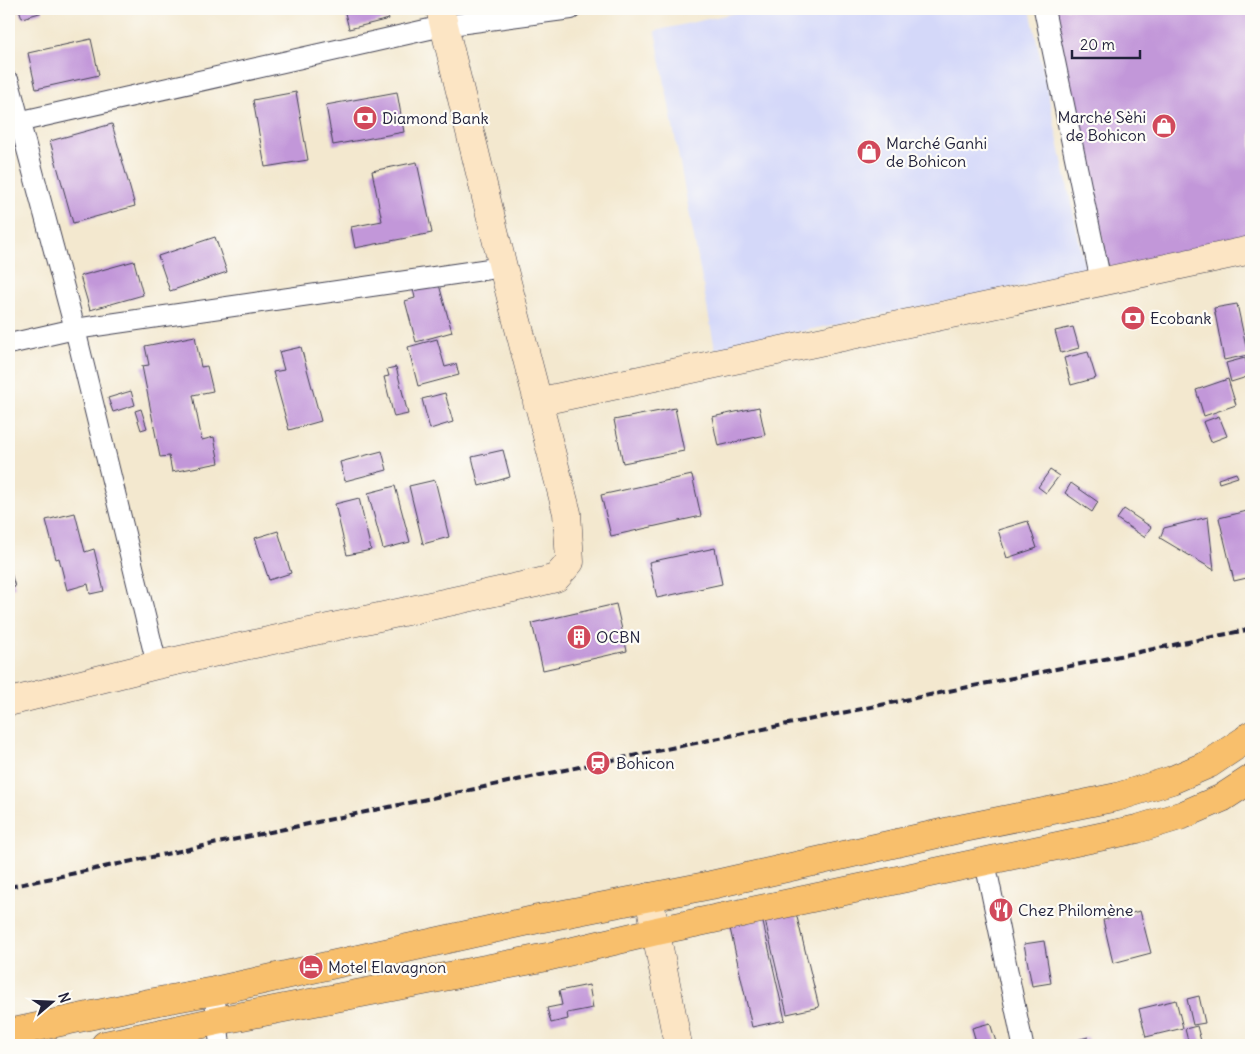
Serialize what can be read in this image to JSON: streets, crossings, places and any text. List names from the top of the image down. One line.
{"places":{"bank":["Diamond Bank","Ecobank"],"shop":["Marché Sèhi de Bohicon","Marché Ganhi de Bohicon"],"building":["OCBN"],"station":["Bohicon"],"restaurant":["Chez Philomène"],"hotel":["Motel Elavagnon"]},"scale_bar":"20 m","north":"right"}
